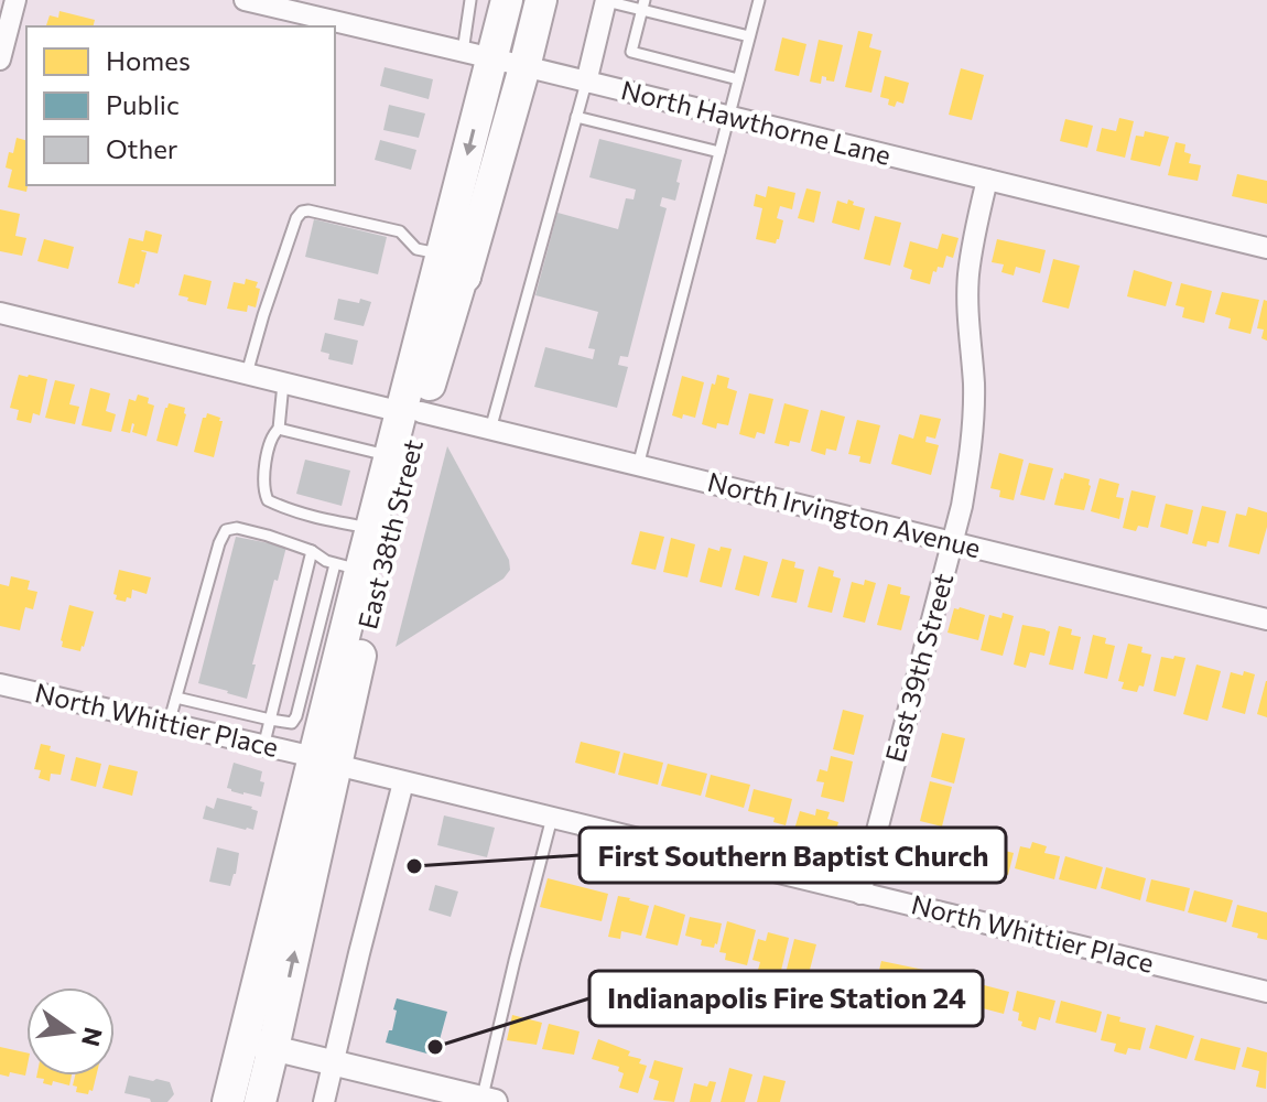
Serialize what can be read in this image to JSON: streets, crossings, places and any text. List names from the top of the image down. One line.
{"streets":{"main road":["East 38th Street"],"street":["North Hawthorne Lane","North Irvington Avenue","East 39th Street","North Whittier Place"]},"crossings":[["North Hawthorne Lane","East 38th Street"],["North Hawthorne Lane","East 39th Street"],["North Irvington Avenue","East 38th Street"],["North Irvington Avenue","East 39th Street"],["East 38th Street","North Whittier Place"],["East 39th Street","North Whittier Place"]],"places":["First Southern Baptist Church","Indianapolis Fire Station 24"],"legend":["Homes","Public","Other"],"north":"right"}
